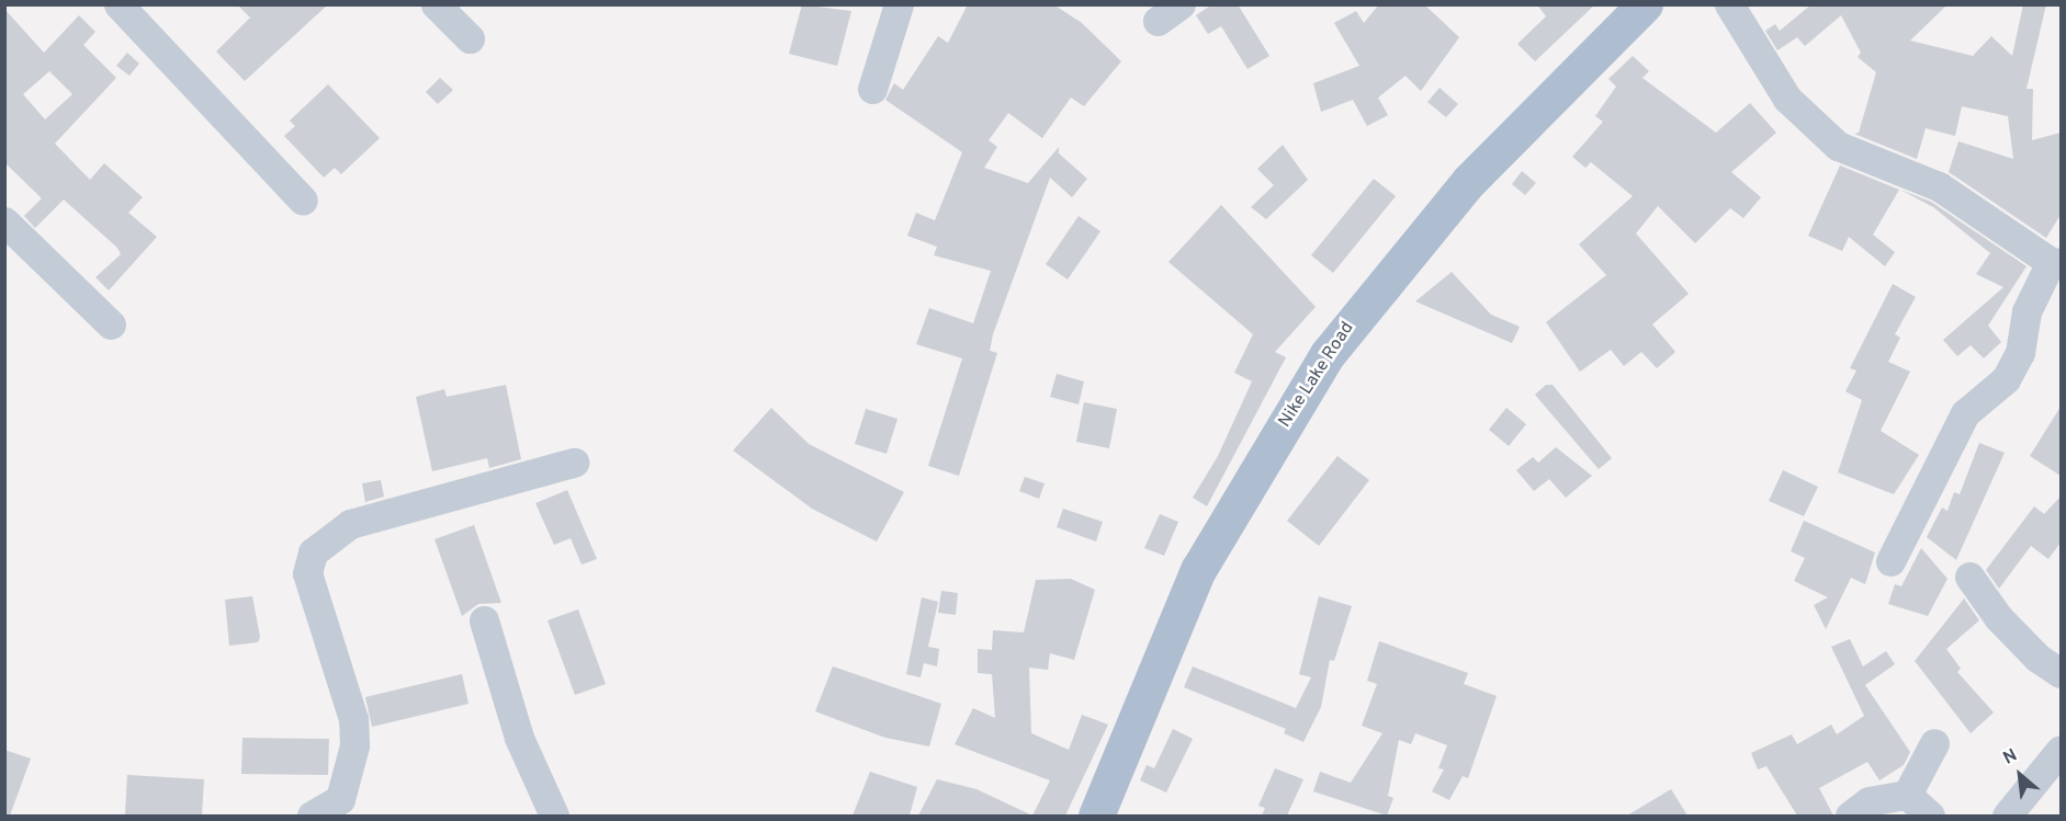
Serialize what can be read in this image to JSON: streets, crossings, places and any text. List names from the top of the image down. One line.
{"streets":{"main road":["Nike Lake Road"]},"north":"top left"}
